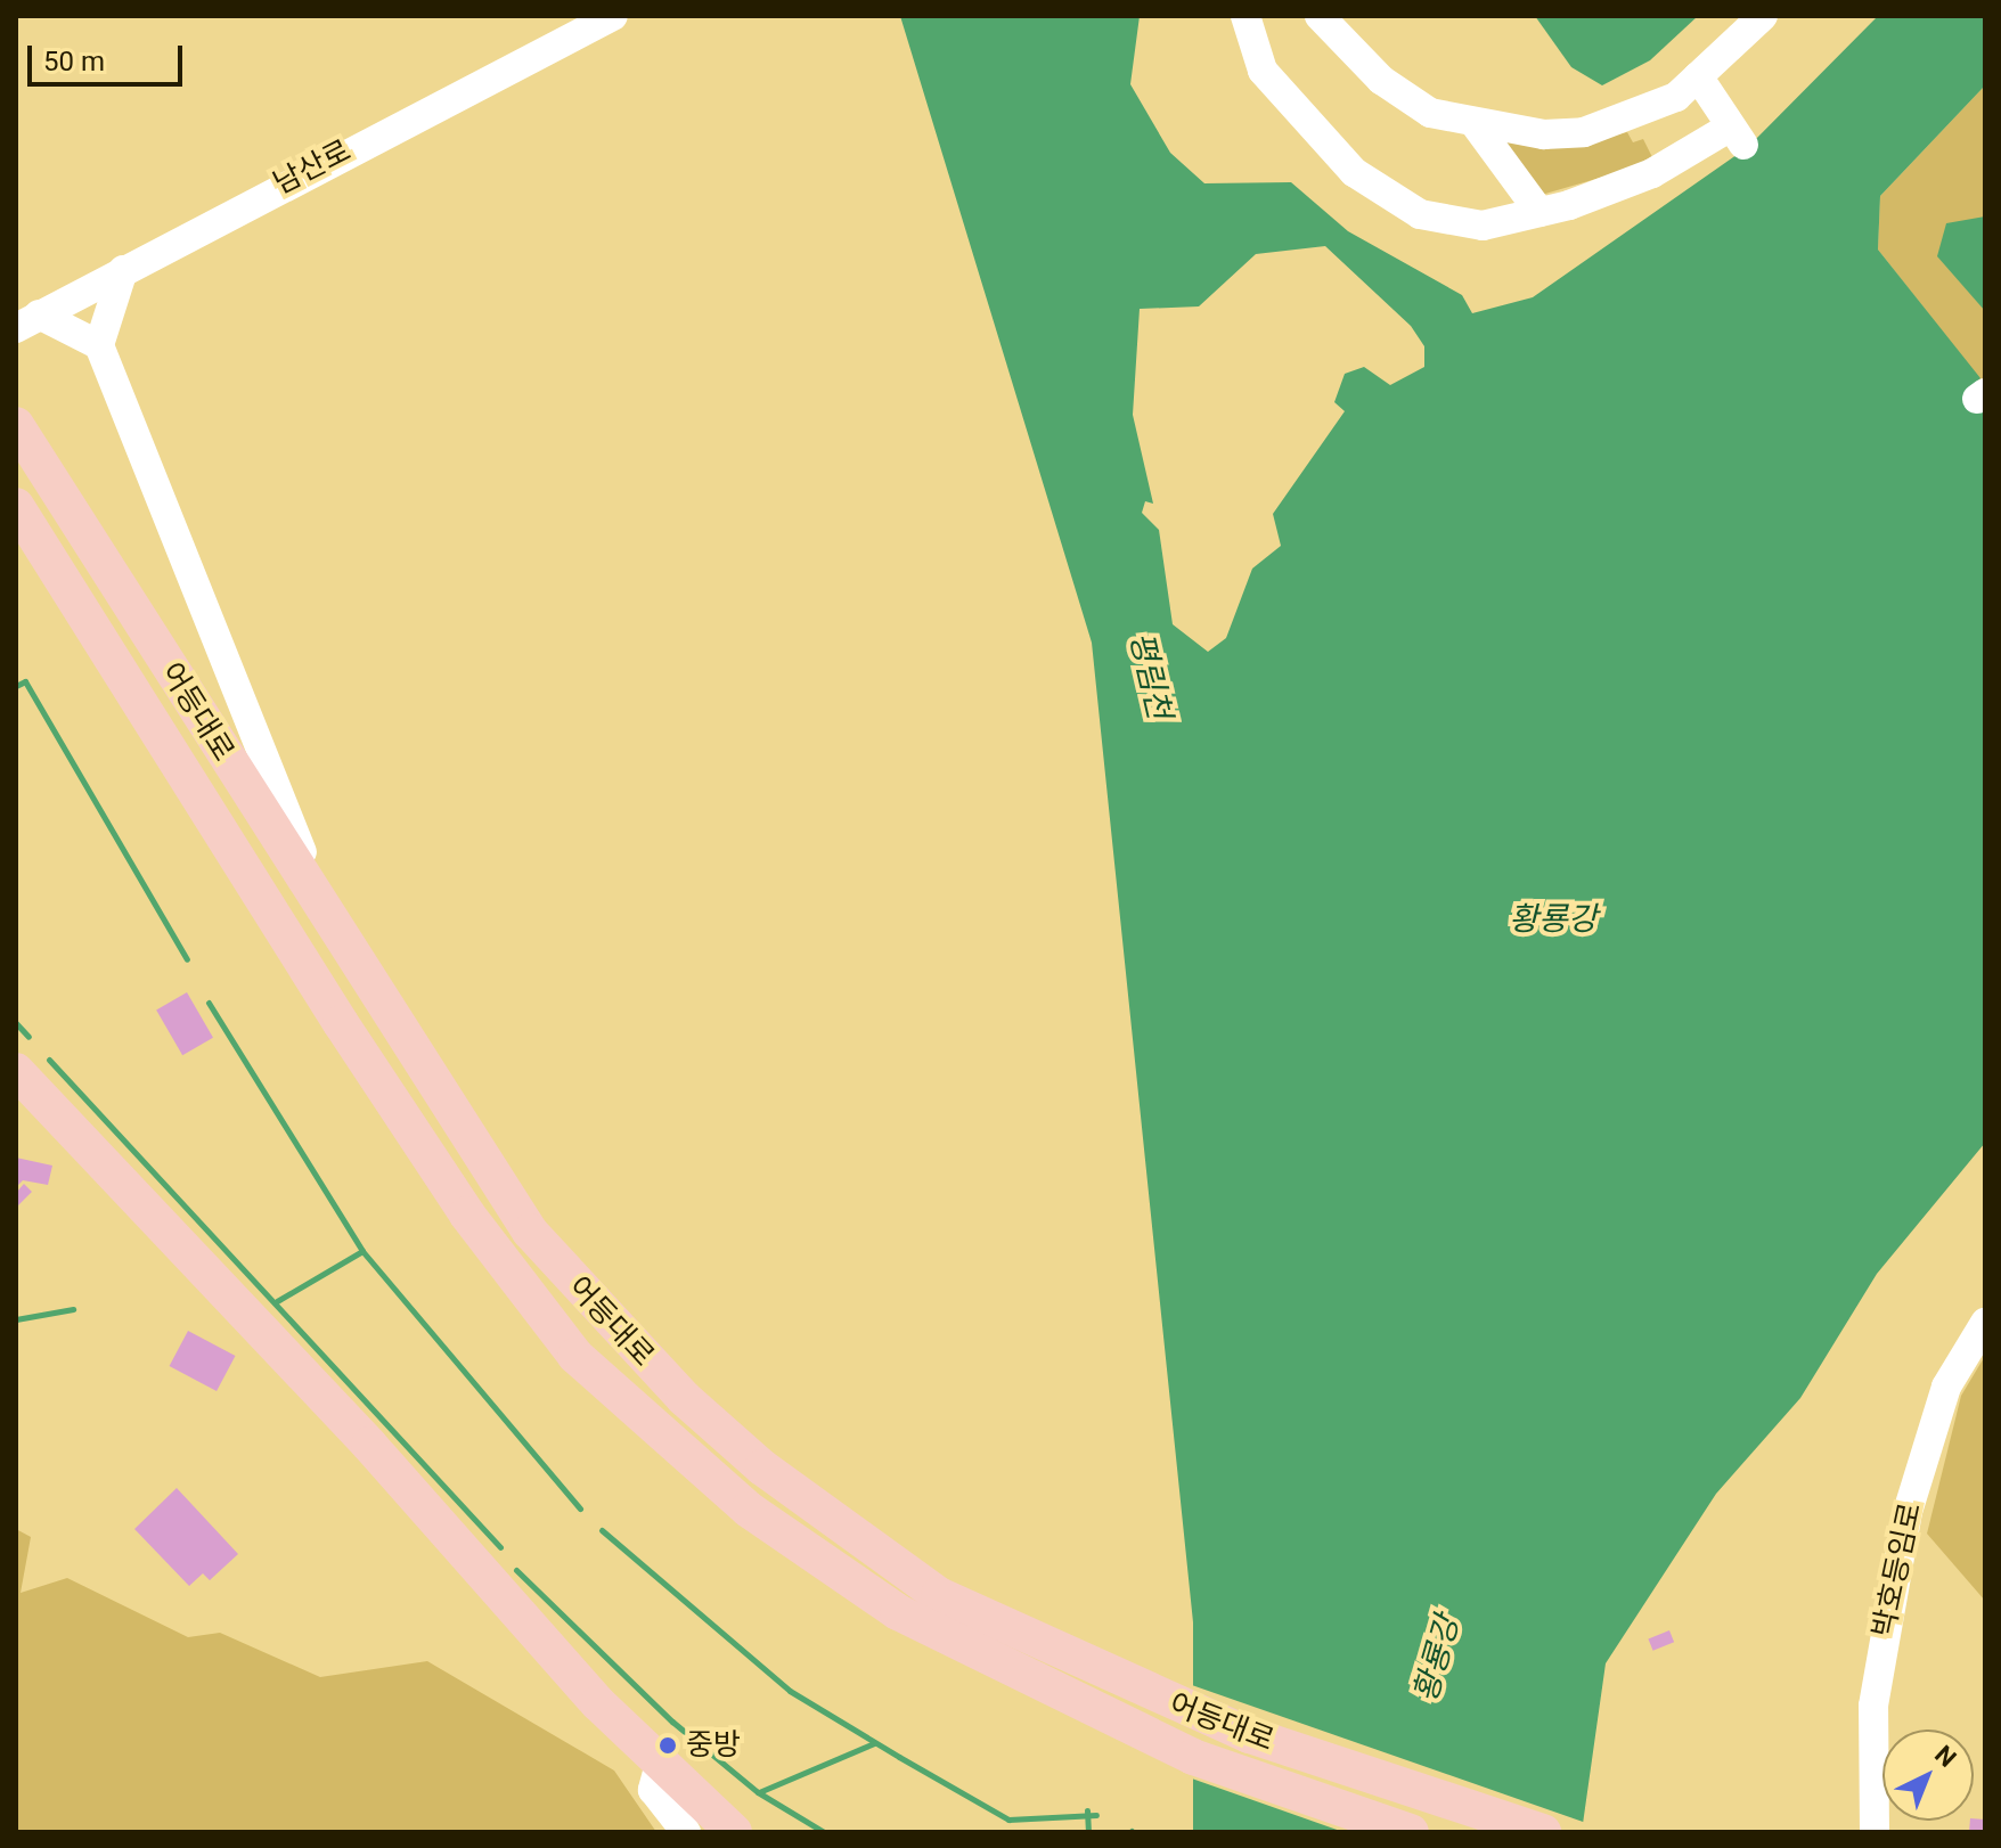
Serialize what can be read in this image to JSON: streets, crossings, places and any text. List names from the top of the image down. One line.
{"streets":{"main road":["어등대로"],"street":["남산로","박호등임로"]},"water":["평림천","황룡강"],"places":["중방"],"scale_bar":"50 m","north":"top right"}
